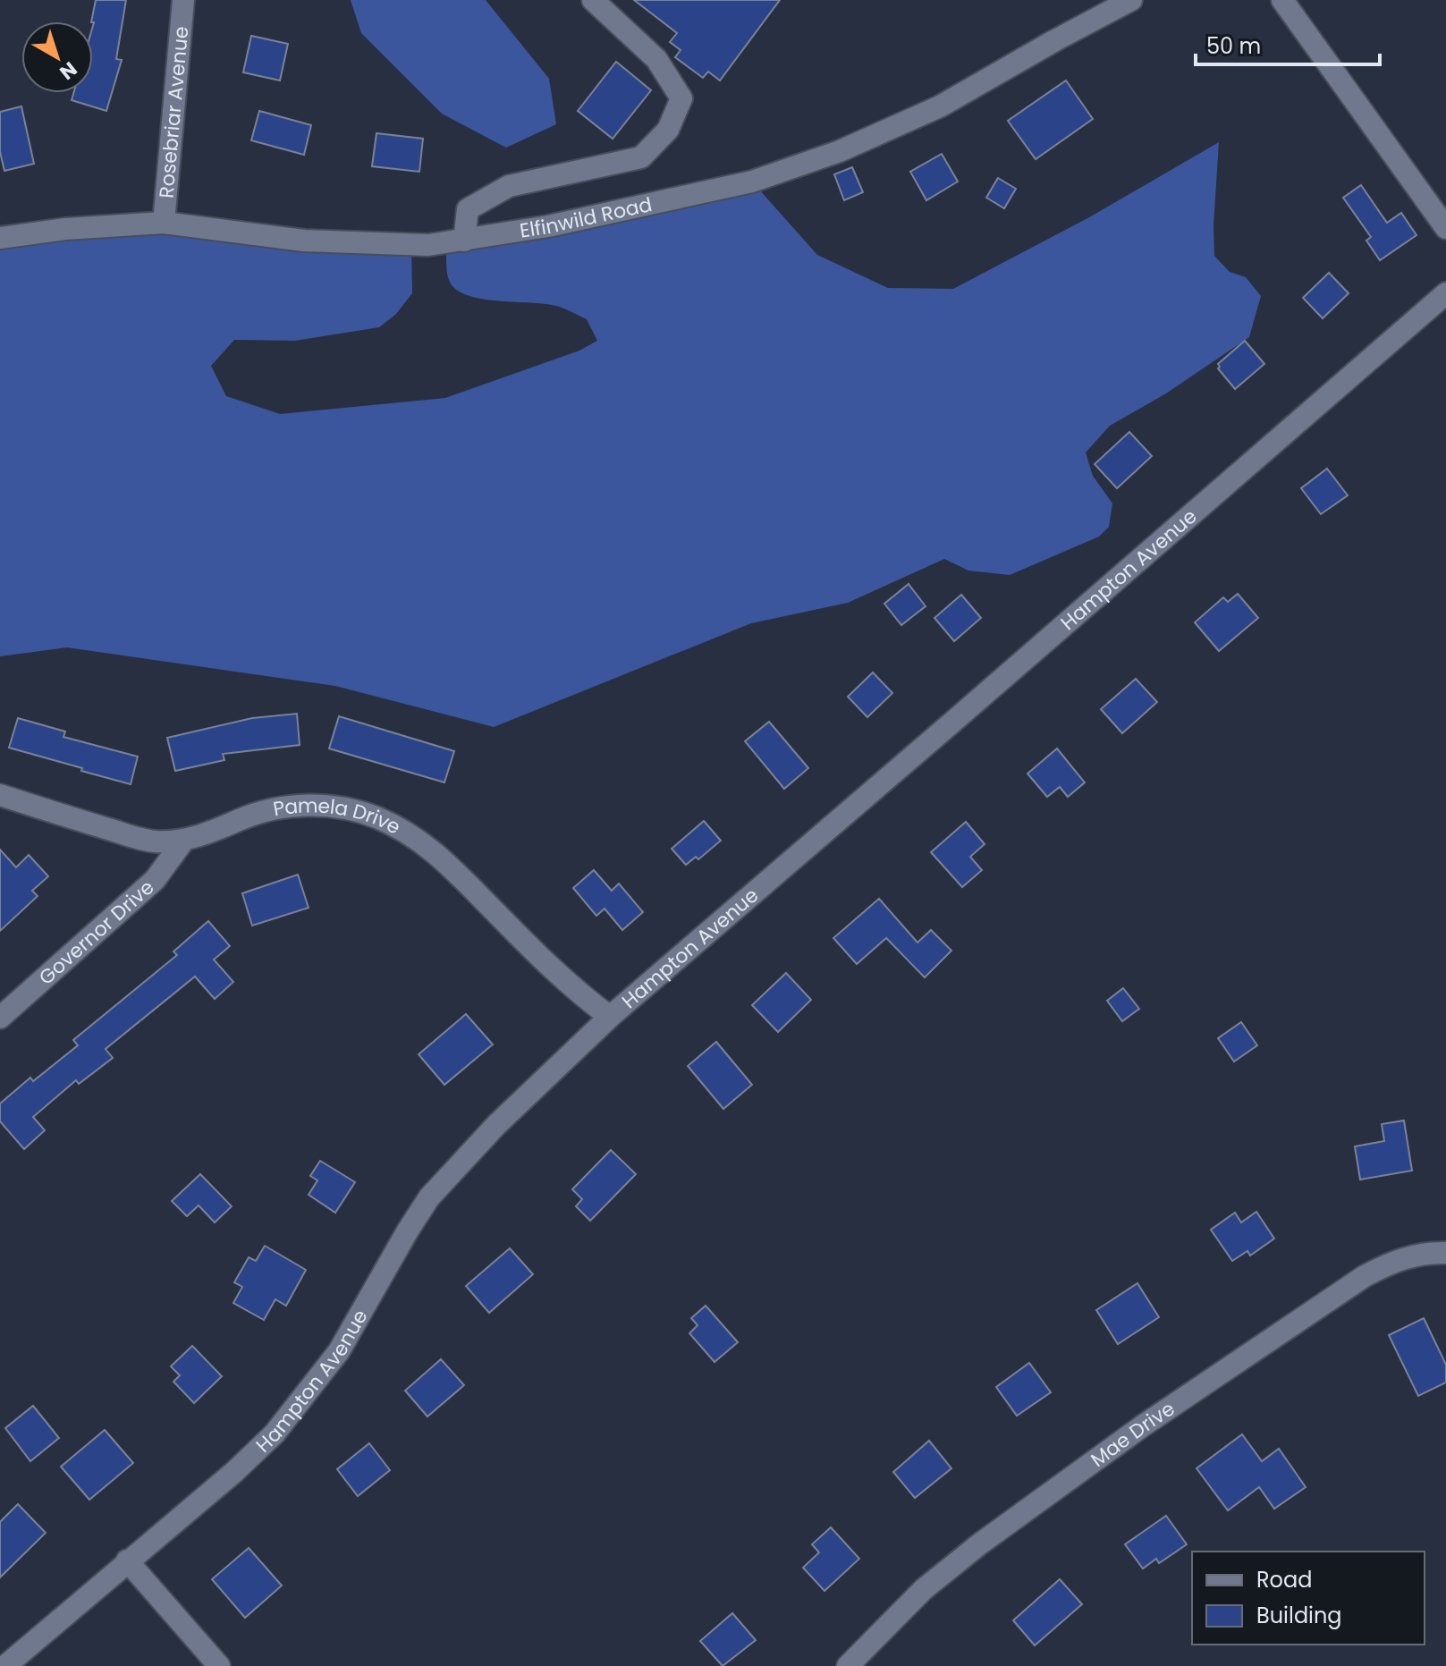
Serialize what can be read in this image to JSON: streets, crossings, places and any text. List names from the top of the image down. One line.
{"streets":{"street":["Rosebriar Avenue","Elfinwild Road","Hampton Avenue","Pamela Drive","Governor Drive","Mae Drive"]},"crossings":[["Rosebriar Avenue","Elfinwild Road"],["Hampton Avenue","Pamela Drive"],["Pamela Drive","Governor Drive"]],"legend":["Road","Building"],"scale_bar":"50 m","north":"bottom right"}
